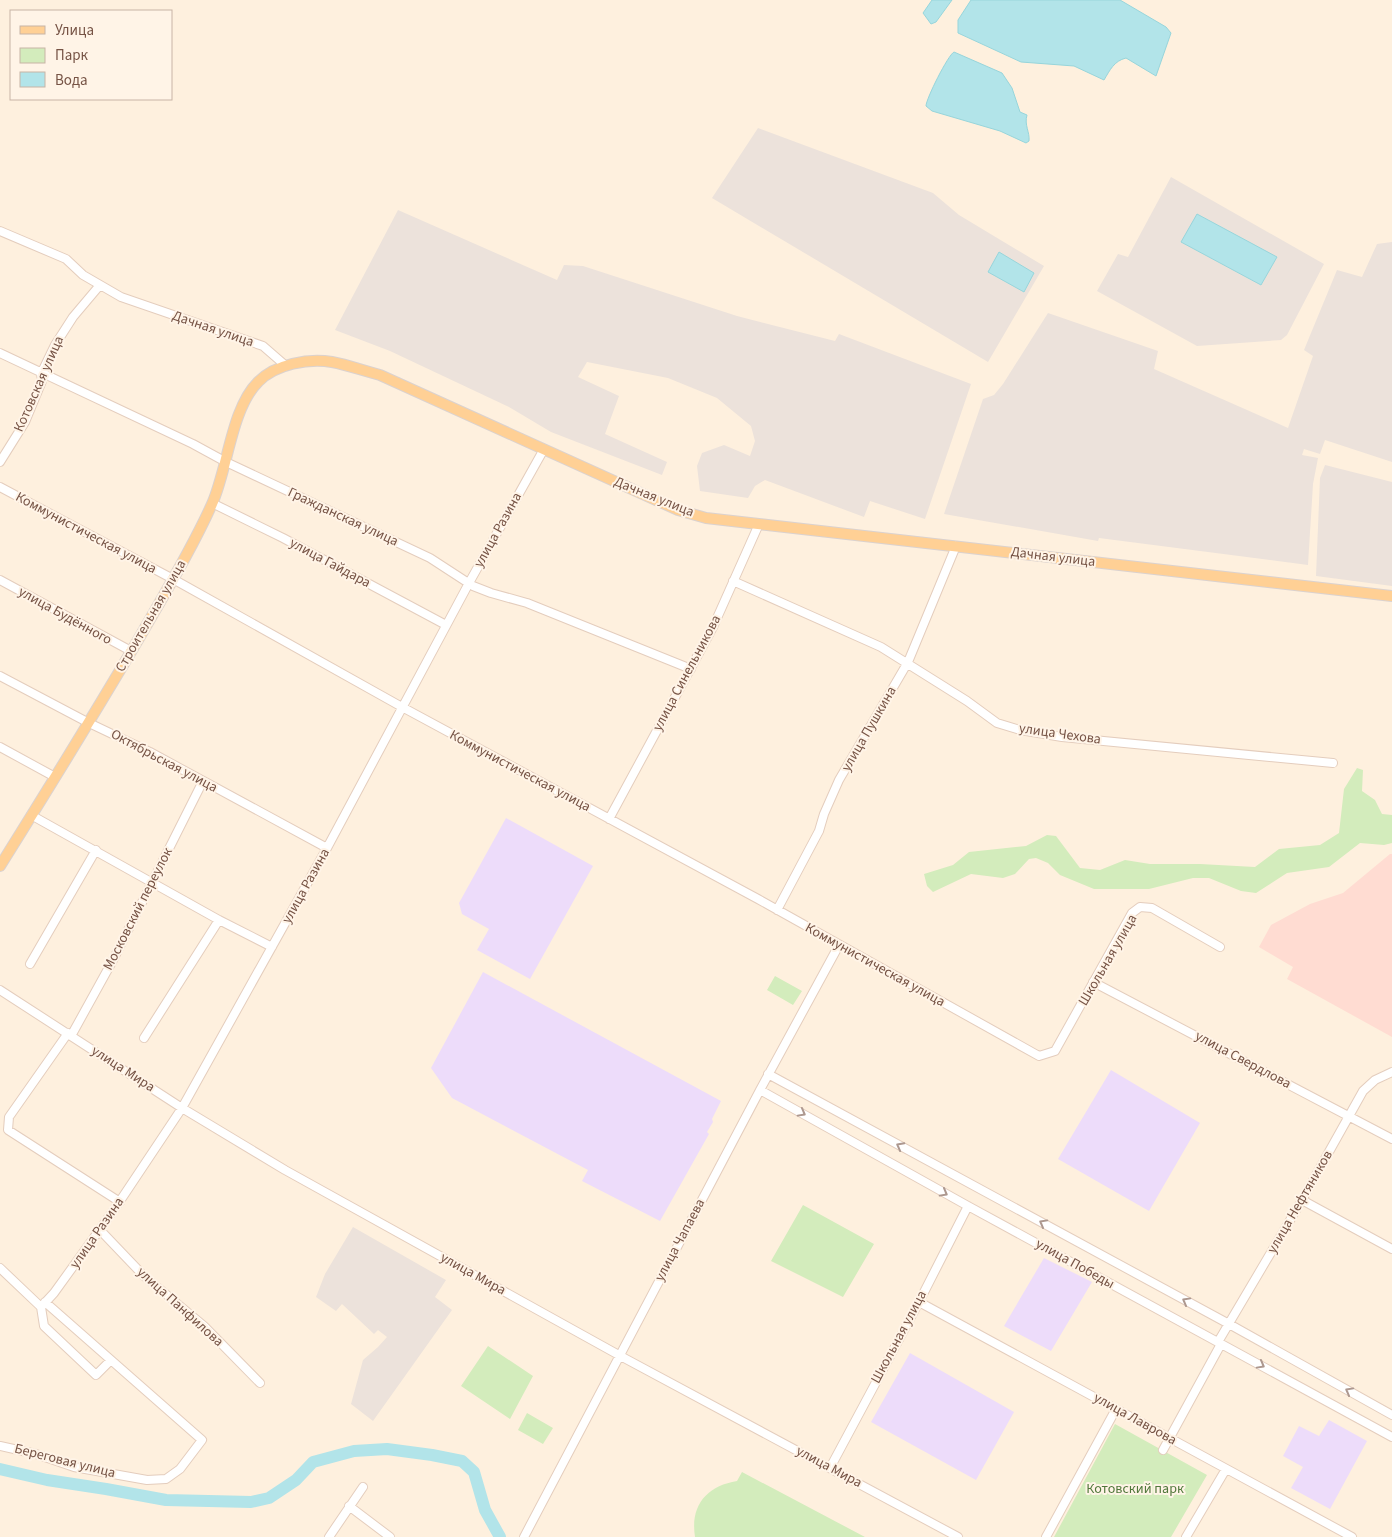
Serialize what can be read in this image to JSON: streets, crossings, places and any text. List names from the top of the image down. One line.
{"streets":{"main road":["Дачная улица","Строительная улица"],"street":["Котовская улица","Гражданская улица","улица Разина","Коммунистическая улица","улица Гайдара","улица Будённого","улица Синельникова","улица Пушкина","улица Чехова","Октябрьская улица","Московский переулок","Школьная улица","улица Свердлова","улица Мира","улица Нефтяников","улица Чапаева","улица Победы","улица Панфилова","улица Лаврова","Береговая улица"]},"crossings":[["Дачная улица","Котовская улица"],["Дачная улица","улица Разина"],["Дачная улица","Строительная улица"],["Дачная улица","улица Синельникова"],["Дачная улица","улица Пушкина"],["Котовская улица","Гражданская улица"],["Гражданская улица","улица Разина"],["Гражданская улица","Строительная улица"],["Гражданская улица","улица Синельникова"],["улица Разина","Коммунистическая улица"],["улица Разина","улица Гайдара"],["улица Разина","Октябрьская улица"],["улица Разина","Московский переулок"],["улица Разина","улица Мира"],["улица Разина","улица Панфилова"],["Коммунистическая улица","Строительная улица"],["Коммунистическая улица","улица Синельникова"],["Коммунистическая улица","улица Пушкина"],["Коммунистическая улица","Школьная улица"],["Коммунистическая улица","улица Чапаева"],["улица Гайдара","Строительная улица"],["улица Будённого","Строительная улица"],["Строительная улица","Октябрьская улица"],["улица Синельникова","улица Чехова"],["улица Пушкина","улица Чехова"],["Октябрьская улица","Московский переулок"],["Московский переулок","улица Мира"],["Школьная улица","улица Свердлова"],["Школьная улица","улица Мира"],["Школьная улица","улица Победы"],["Школьная улица","улица Лаврова"],["улица Свердлова","улица Нефтяников"],["улица Мира","улица Чапаева"],["улица Нефтяников","улица Победы"],["улица Нефтяников","улица Лаврова"],["улица Чапаева","улица Победы"]],"parks":["Котовский парк"],"legend":["Улица","Парк","Вода"]}
